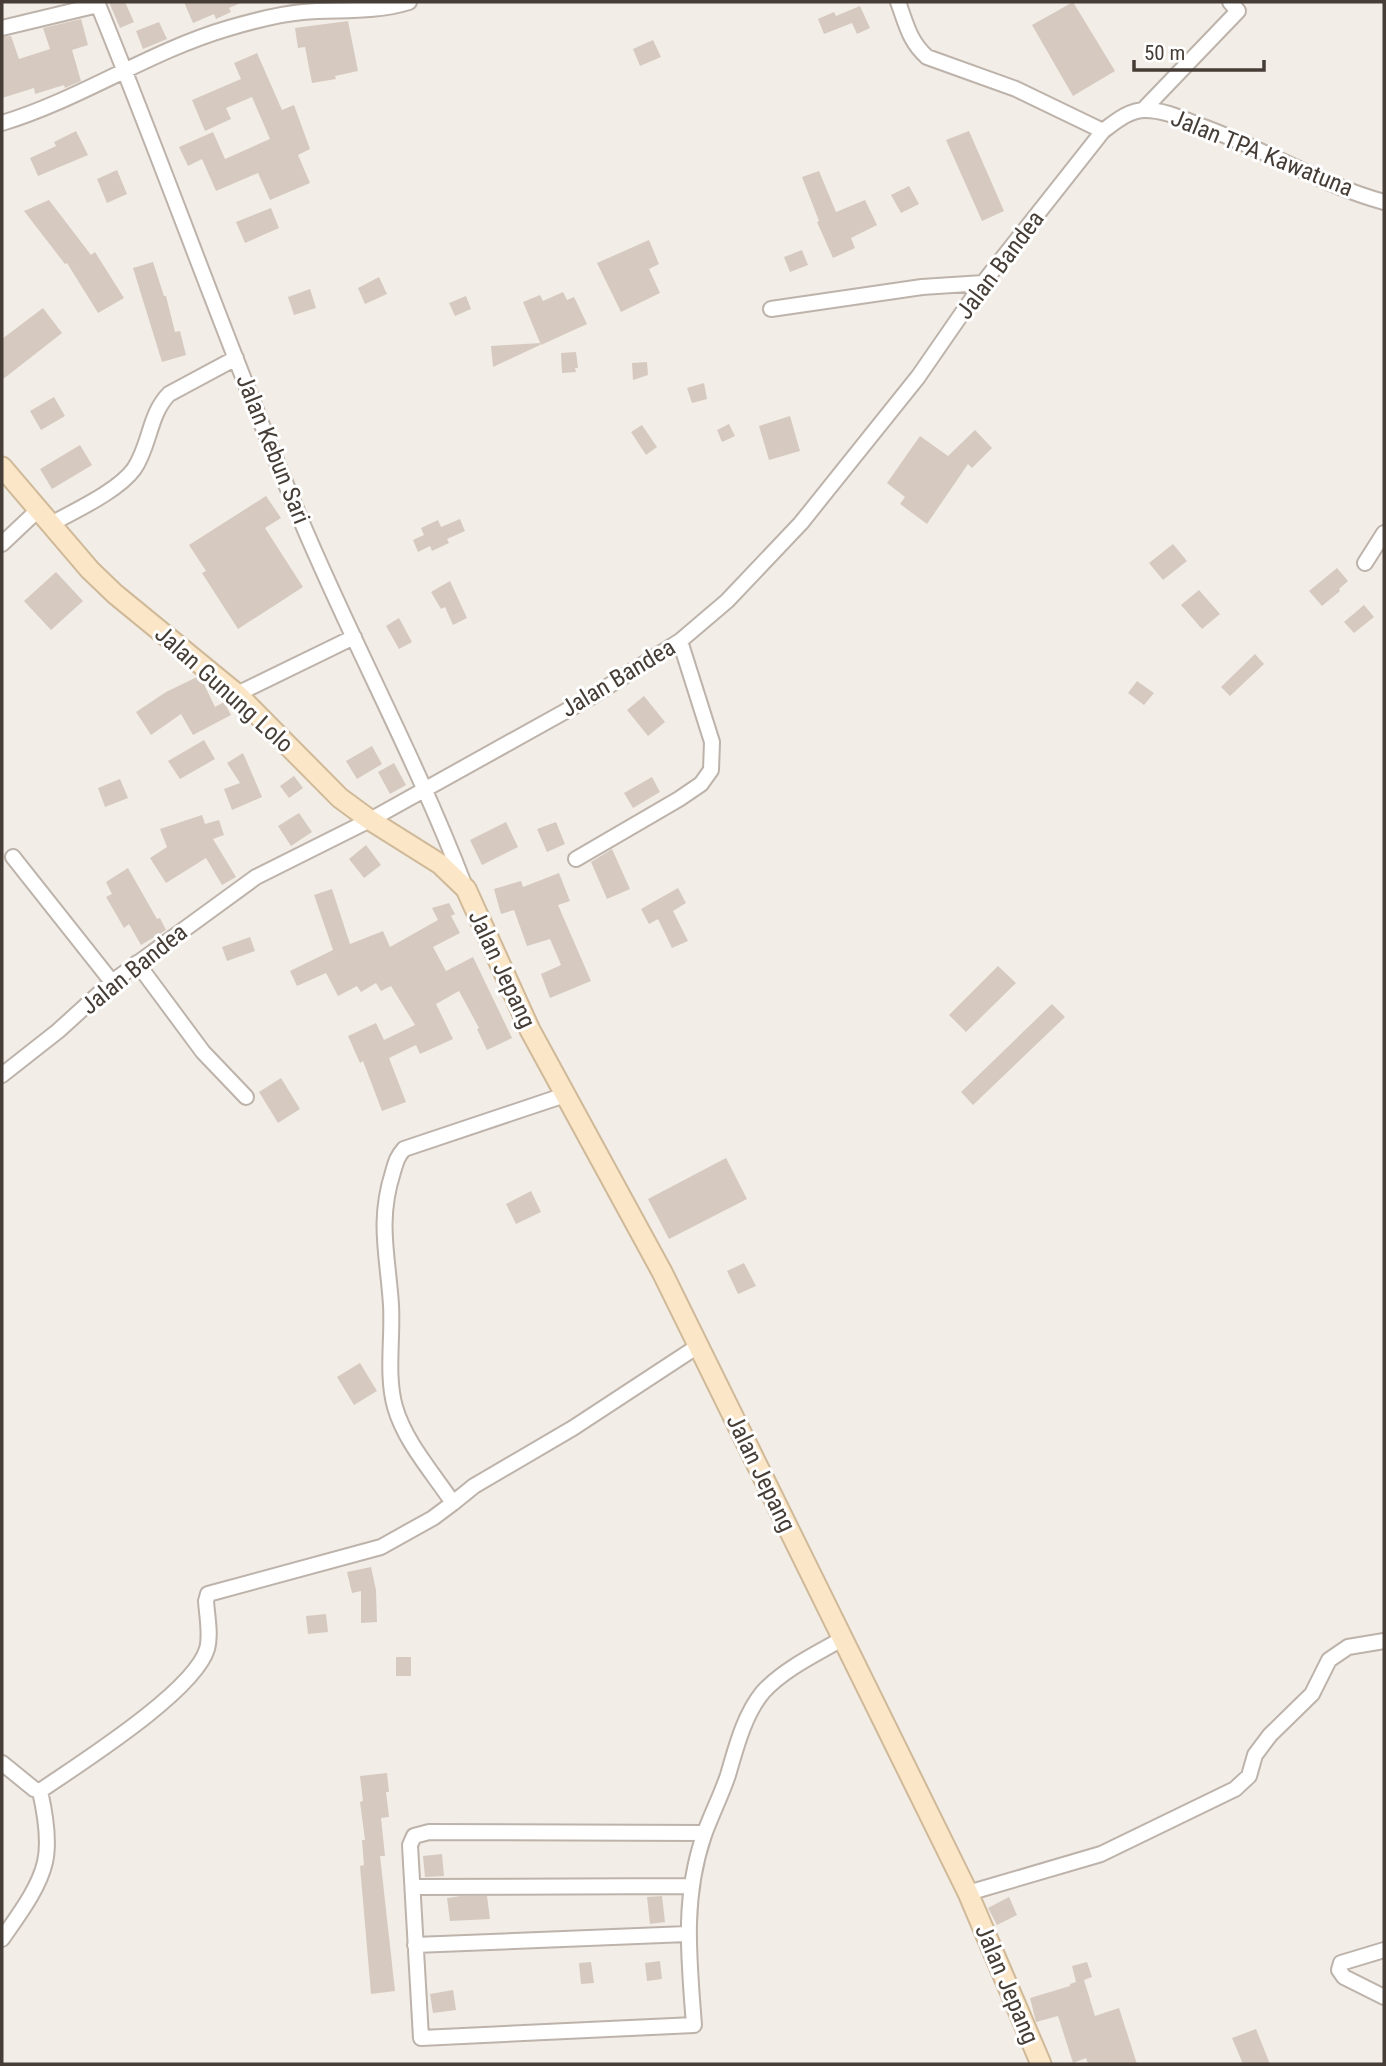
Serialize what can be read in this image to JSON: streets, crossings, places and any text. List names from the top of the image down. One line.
{"streets":{"street":["Jalan TPA Kawatuna","Jalan Bandea","Jalan Kebun Sari","Jalan Gunung Lolo","Jalan Jepang"]},"crossings":[["Jalan TPA Kawatuna","Jalan Bandea"],["Jalan Bandea","Jalan Kebun Sari"],["Jalan Bandea","Jalan Gunung Lolo"],["Jalan Kebun Sari","Jalan Gunung Lolo"],["Jalan Kebun Sari","Jalan Jepang"],["Jalan Gunung Lolo","Jalan Jepang"]],"scale_bar":"50 m"}
